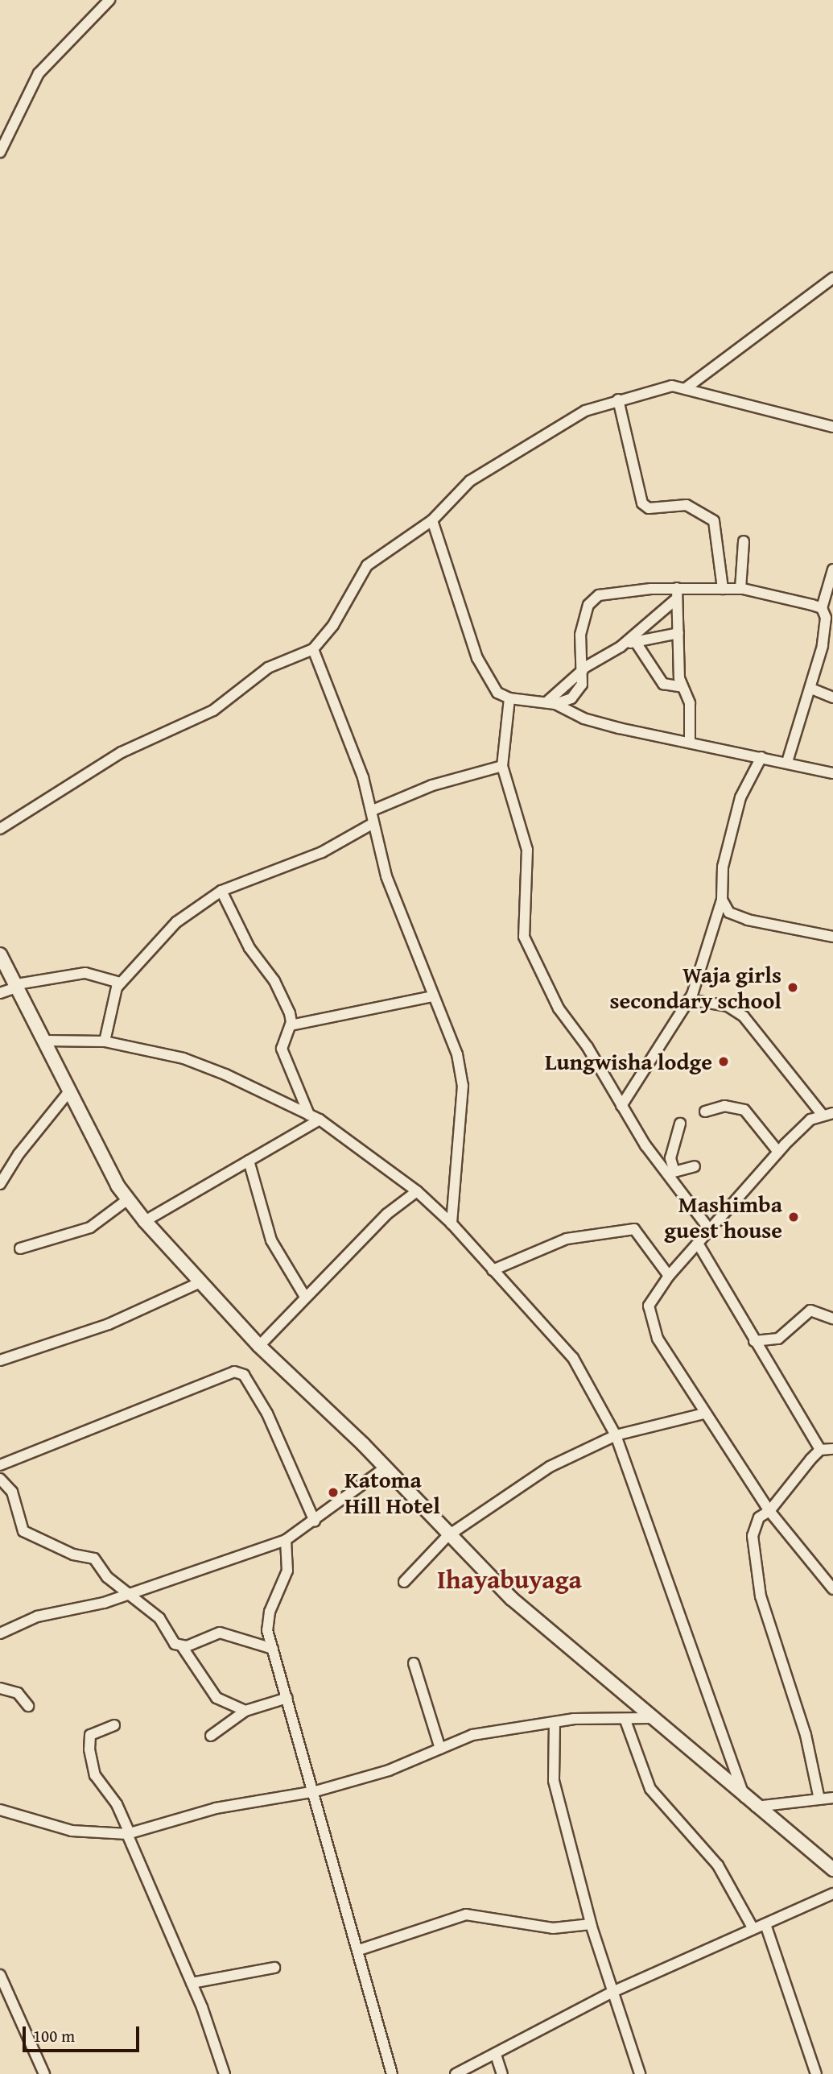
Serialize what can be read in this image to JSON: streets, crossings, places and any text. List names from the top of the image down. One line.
{"districts":["Ihayabuyaga"],"places":["Waja girls secondary school","Lungwisha lodge","Mashimba guest house","Katoma Hill Hotel"],"scale_bar":"100 m"}
